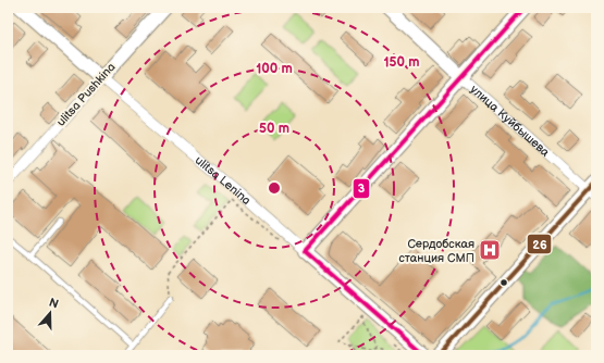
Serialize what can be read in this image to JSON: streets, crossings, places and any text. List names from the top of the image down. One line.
{"streets":{"street":["ulitsa Pushkina","улица Куйбышева","ulitsa Lenina"]},"crossings":[["ulitsa Pushkina","ulitsa Lenina"]],"places":{"hospital":["Сердобская станция СМП"]},"lines":["transit line 3","transit line 26"],"north":"top","rings":["150 m","100 m","50 m"]}
